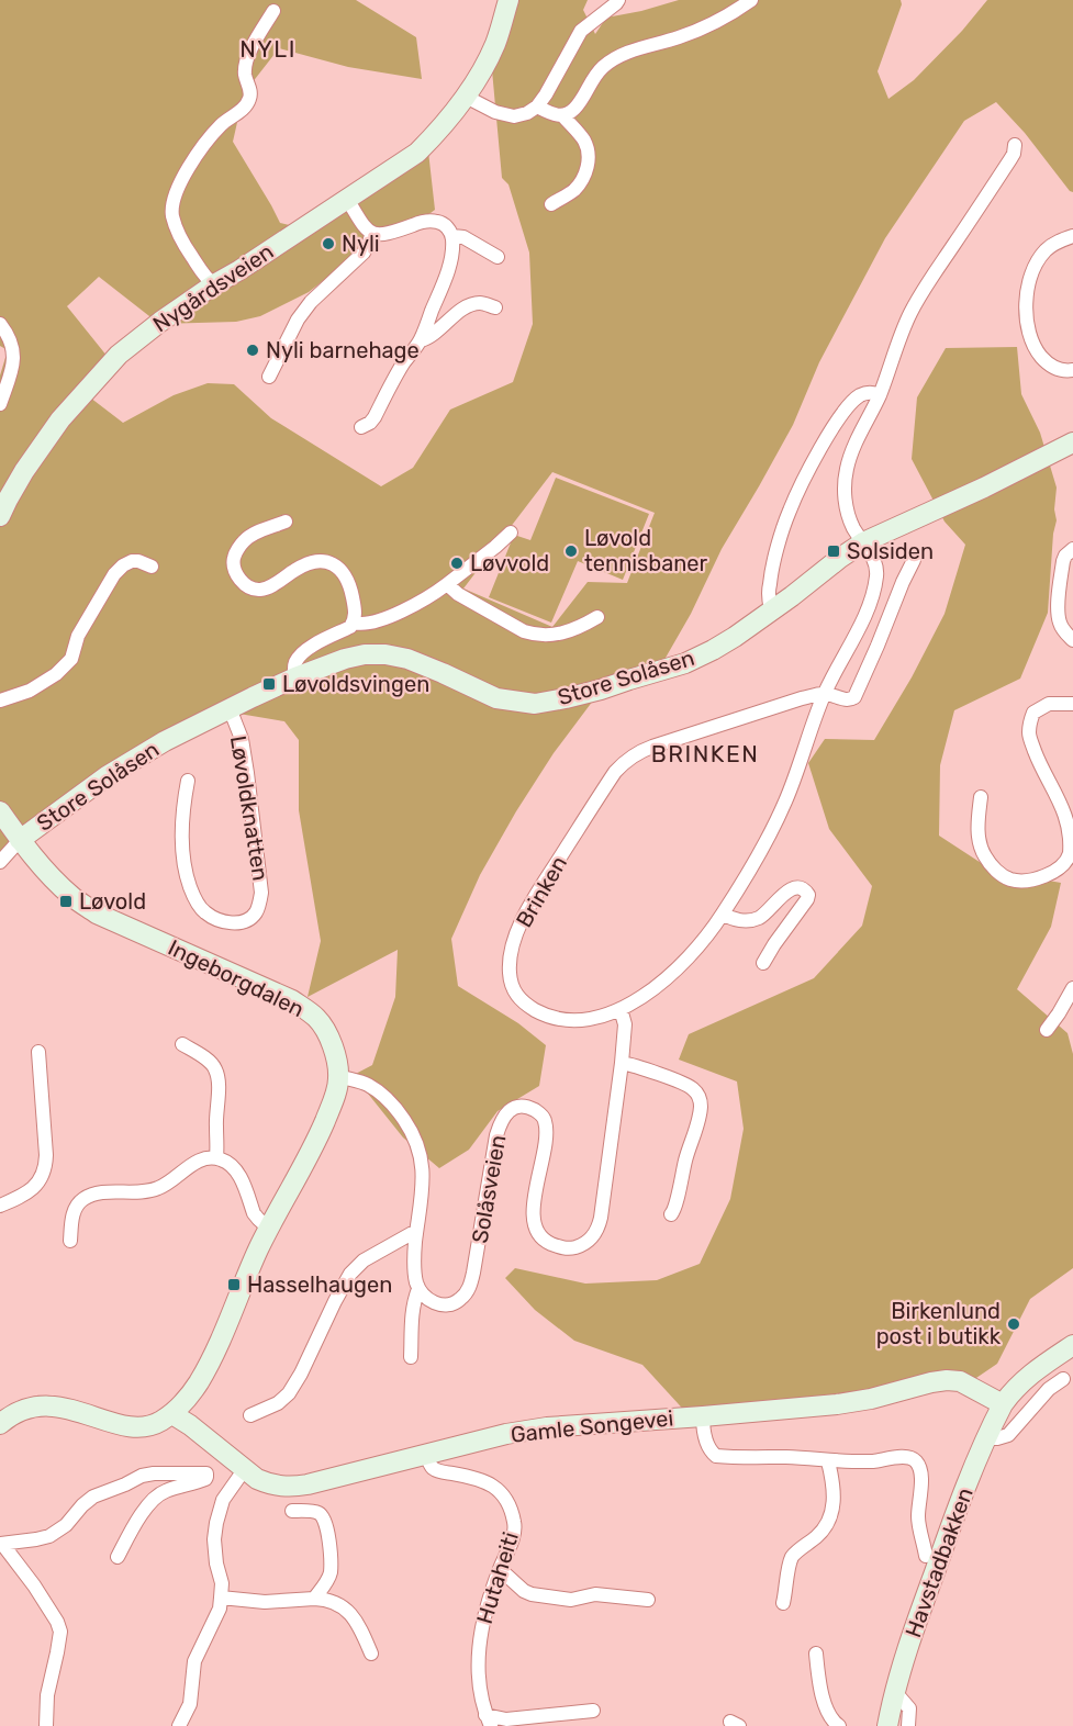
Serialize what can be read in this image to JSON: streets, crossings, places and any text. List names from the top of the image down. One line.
{"streets":{"main road":["Nygårdsveien","Store Solåsen","Ingeborgdalen","Gamle Songevei","Havstadbakken"],"street":["Løvoldknatten","Brinken","Solåsveien","Hutaheiti"]},"crossings":[["Store Solåsen","Løvoldknatten"],["Store Solåsen","Brinken"],["Store Solåsen","Ingeborgdalen"],["Brinken","Solåsveien"],["Ingeborgdalen","Gamle Songevei"],["Gamle Songevei","Havstadbakken"],["Gamle Songevei","Hutaheiti"]],"districts":["NYLI","BRINKEN"],"places":{"other":["Nyli","Nyli barnehage","Løvold tennisbaner","Løvvold","Birkenlund post i butikk"],"transit":["Solsiden","Løvoldsvingen","Løvold","Hasselhaugen"]}}
